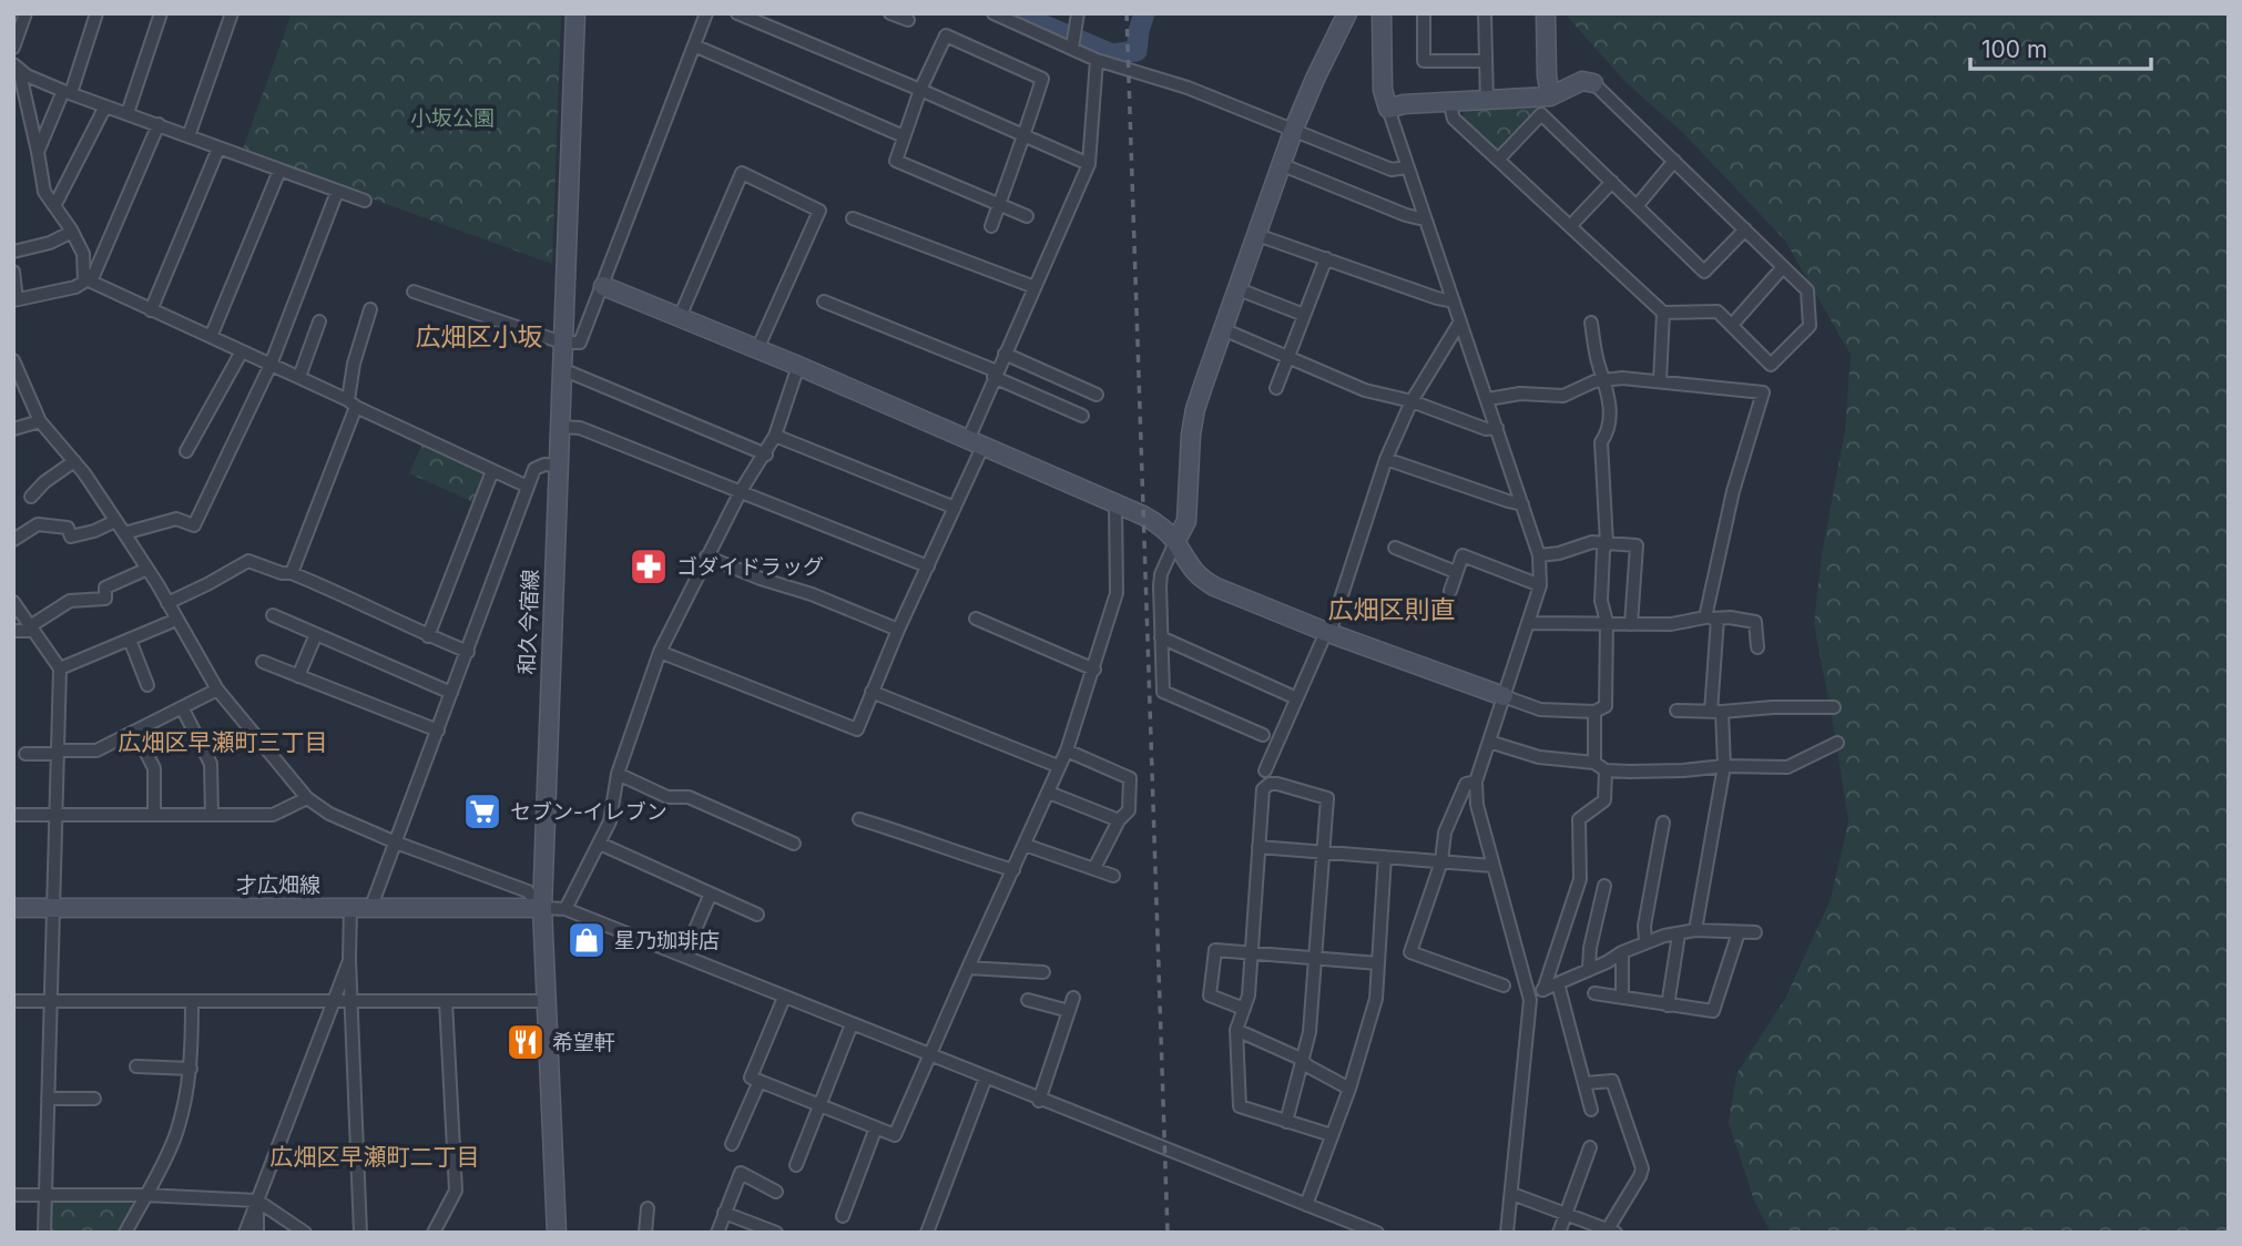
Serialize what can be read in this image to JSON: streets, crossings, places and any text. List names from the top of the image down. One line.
{"streets":{"street":["和久今宿線","才広畑線"]},"crossings":[["和久今宿線","才広畑線"]],"districts":["広畑区小坂","広畑区則直","広畑区早瀬町三丁目","広畑区早瀬町二丁目"],"parks":["小坂公園"],"places":{"pharmacy":["ゴダイドラッグ"],"supermarket":["セブン-イレブン"],"shop":["星乃珈琲店"],"restaurant":["希望軒"]},"scale_bar":"100 m"}
